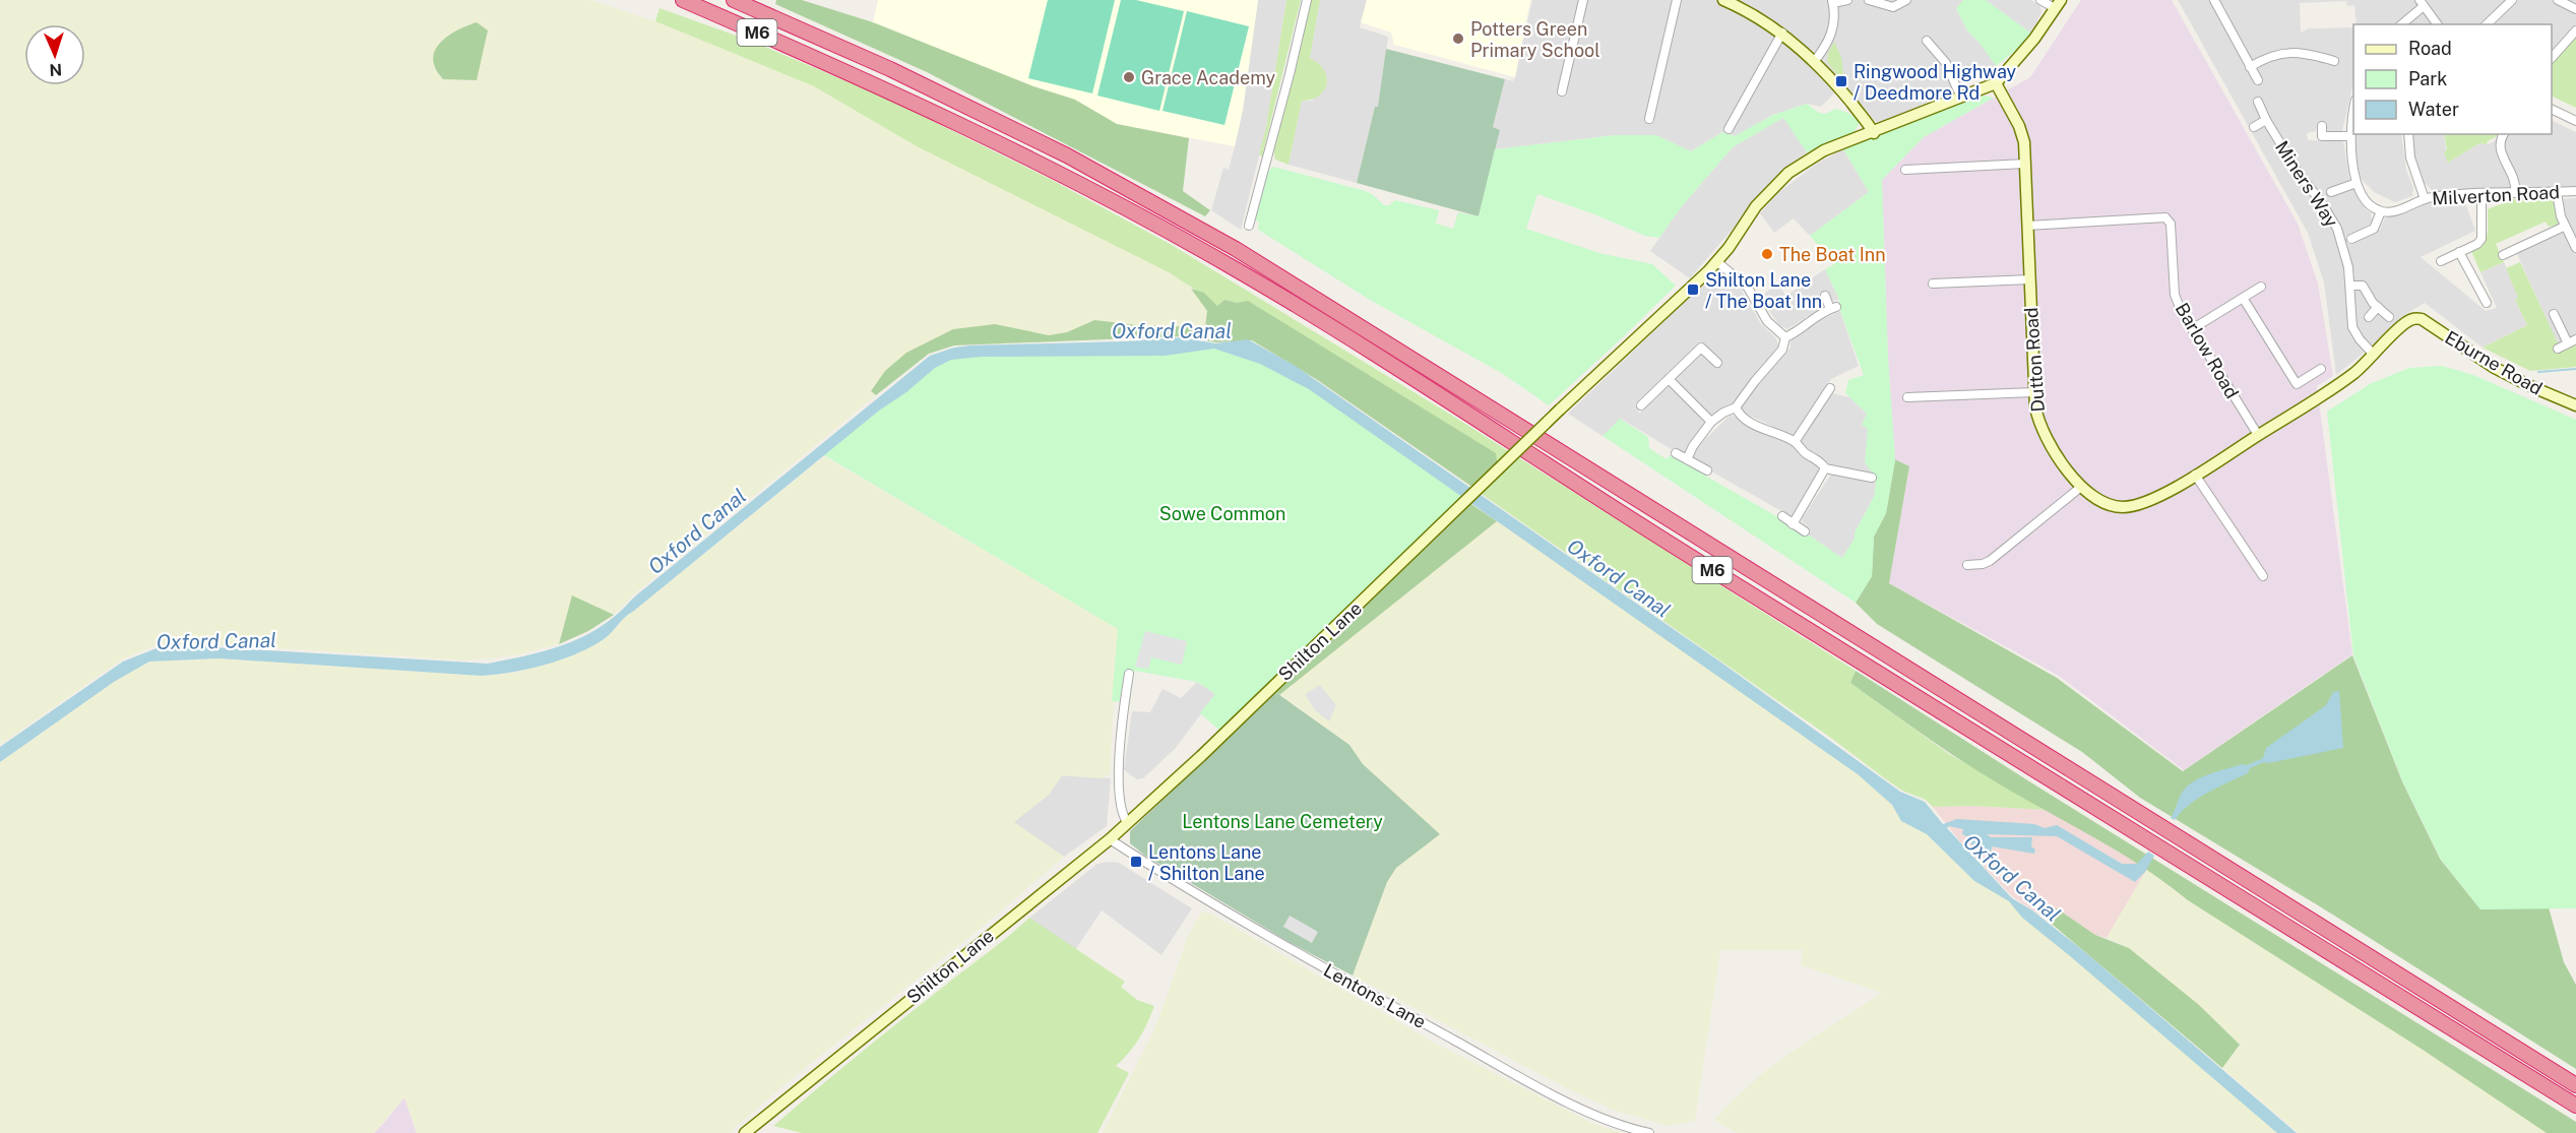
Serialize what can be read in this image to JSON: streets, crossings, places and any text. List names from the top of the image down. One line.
{"streets":{"highway":["M6"],"street":["Miners Way","Milverton Road","Barlow Road","Dutton Road","Eburne Road","Shilton Lane","Lentons Lane"]},"crossings":[["Miners Way","Dutton Road"],["Barlow Road","Dutton Road"],["Dutton Road","Eburne Road"],["Dutton Road","Shilton Lane"],["Shilton Lane","Lentons Lane"]],"water":["Oxford Canal"],"parks":["Sowe Common","Lentons Lane Cemetery"],"places":{"other":["Potters Green Primary School","Grace Academy","The Boat Inn"],"transit":["Ringwood Highway / Deedmore Rd","Shilton Lane / The Boat Inn","Lentons Lane / Shilton Lane"]},"legend":["Road","Park","Water"],"north":"bottom"}
